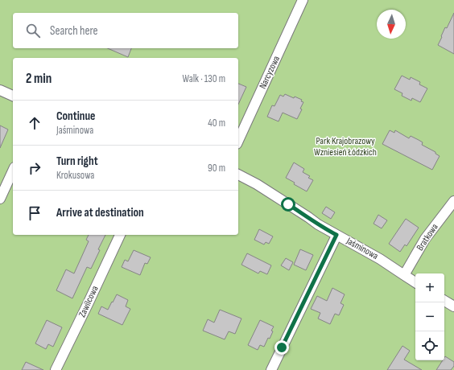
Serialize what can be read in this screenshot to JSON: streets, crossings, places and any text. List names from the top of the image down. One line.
{"streets":{"street":["Narcyzowa","Bratkowa","Jaśminowa","Zawilcowa"]},"crossings":[["Bratkowa","Jaśminowa"]],"parks":["Park Krajobrazowy Wzniesień Łódzkich"],"north":"bottom","page":{"search":"Search here","heading":["2 min","Walk · 130 m"],"list":[["Continue","Jaśminowa","40 m"],["Turn right","Krokusowa","90 m"],"Arrive at destination"],"map_buttons":["+","−"]}}
